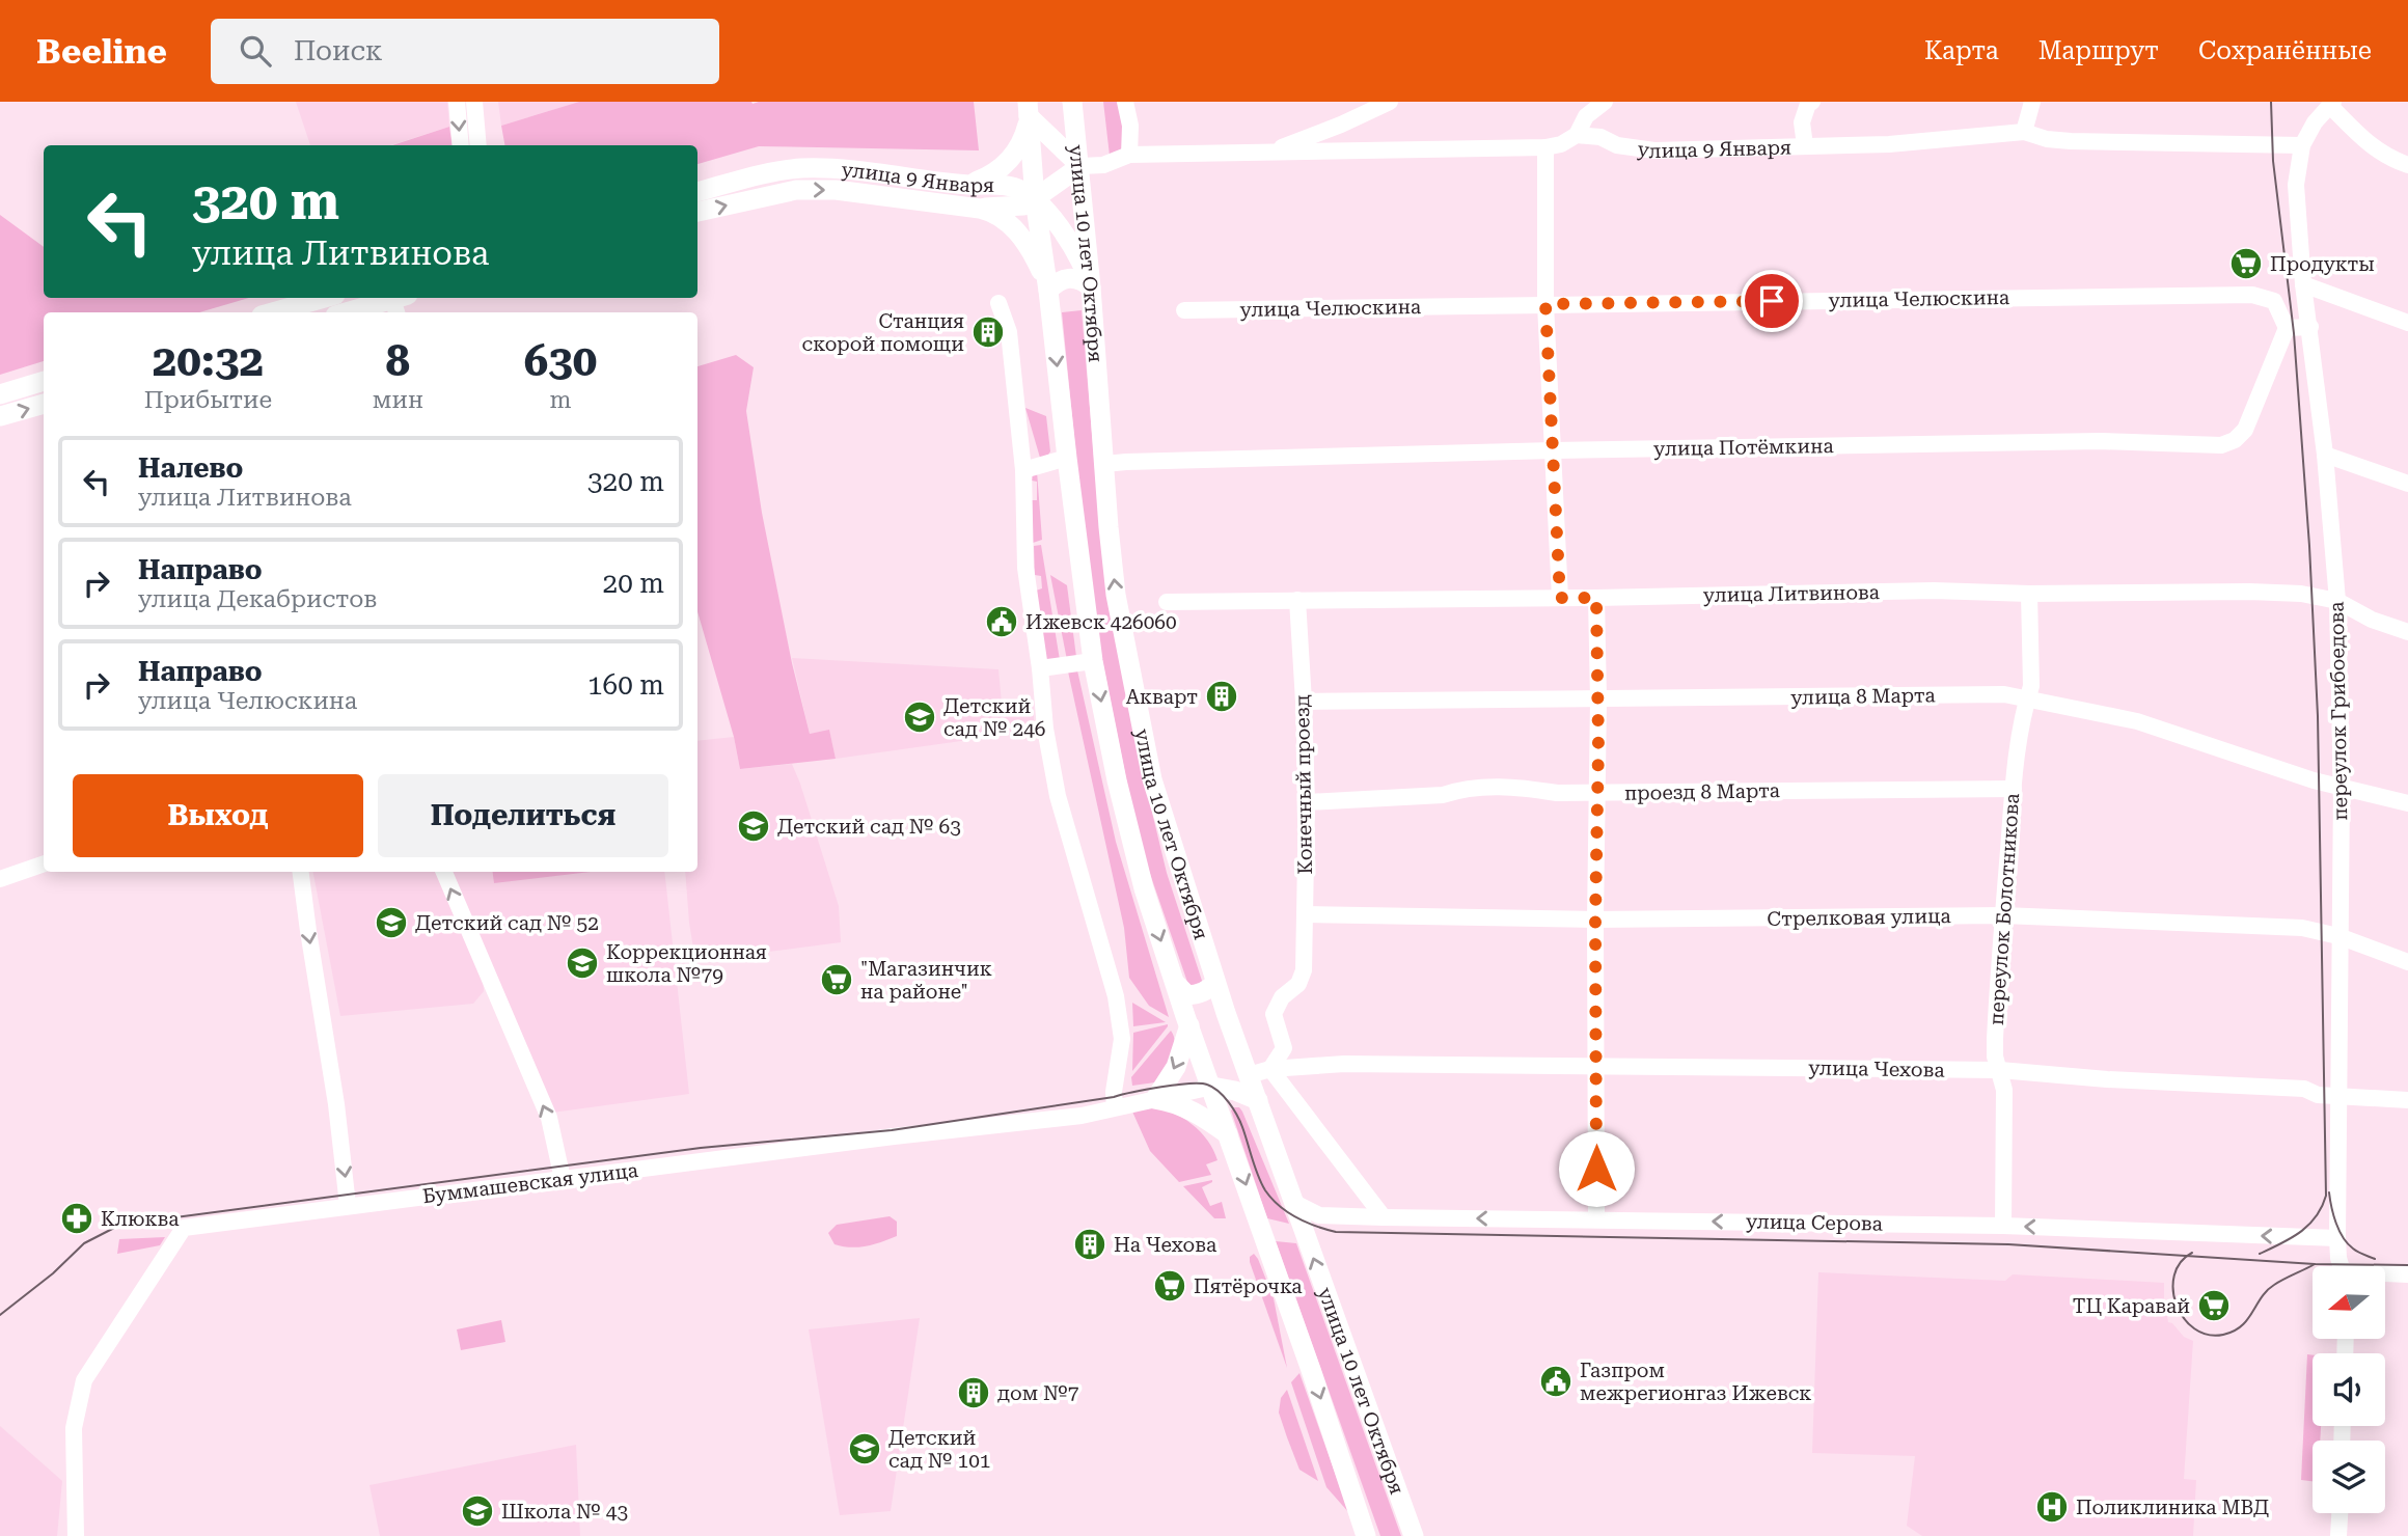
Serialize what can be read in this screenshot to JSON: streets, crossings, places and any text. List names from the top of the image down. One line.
{"streets":{"main road":["улица 9 Января","улица 10 лет Октября"],"street":["улица Челюскина","улица Потёмкина","улица Литвинова","улица 8 Марта","переулок Грибоедова","Конечный проезд","проезд 8 Марта","переулок Болотникова","Стрелковая улица","улица Чехова","Буммашевская улица","улица Серова"]},"crossings":[["улица 9 Января","улица 10 лет Октября"],["улица 9 Января","переулок Грибоедова"],["улица 10 лет Октября","улица Потёмкина"],["улица 10 лет Октября","улица Чехова"],["улица 10 лет Октября","Буммашевская улица"],["улица 10 лет Октября","улица Серова"],["улица Челюскина","улица Потёмкина"],["улица Литвинова","переулок Грибоедова"],["улица Литвинова","Конечный проезд"],["улица Литвинова","переулок Болотникова"],["улица 8 Марта","переулок Грибоедова"],["улица 8 Марта","Конечный проезд"],["улица 8 Марта","переулок Болотникова"],["переулок Грибоедова","Стрелковая улица"],["переулок Грибоедова","улица Чехова"],["переулок Грибоедова","улица Серова"],["Конечный проезд","проезд 8 Марта"],["Конечный проезд","Стрелковая улица"],["Конечный проезд","улица Чехова"],["проезд 8 Марта","переулок Болотникова"],["переулок Болотникова","Стрелковая улица"],["переулок Болотникова","улица Чехова"],["переулок Болотникова","улица Серова"]],"one_way":["улица Серова"],"places":{"supermarket":["Продукты","\"Магазинчик на районе\"","Пятёрочка","ТЦ Каравай"],"building":["Станция скорой помощи","Акварт","На Чехова","дом №7"],"public building":["Ижевск 426060","Газпром межрегионгаз Ижевск"],"school or university":["Детский сад № 246","Детский сад № 63","Детский сад № 52","Коррекционная школа №79","Детский сад № 101","Школа № 43"],"pharmacy":["Клюква"],"hospital":["Поликлиника МВД"]},"north":"left","page":{"header":"Beeline","search":"Поиск","nav":["Карта","Маршрут","Сохранённые"],"turn":["320 m","улица Литвинова"],"eta":["20:32","Прибытие","8","мин","630","m"],"list":[{"name":"Налево","note":"улица Литвинова","value":"320 m"},{"name":"Направо","note":"улица Декабристов","value":"20 m"},{"name":"Направо","note":"улица Челюскина","value":"160 m"}],"buttons":["Выход","Поделиться"]}}
